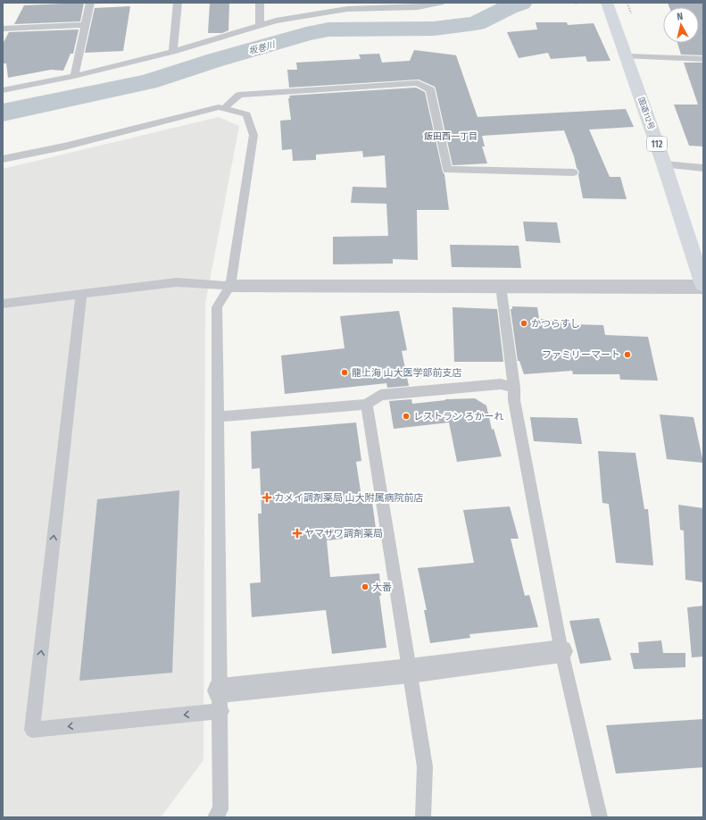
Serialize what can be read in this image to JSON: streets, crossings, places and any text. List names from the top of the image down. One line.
{"streets":{"highway":["国道112号","112"]},"districts":["飯田西一丁目"],"water":["坂巻川"],"places":{"other":["かつらすし","ファミリーマート","龍上海 山大医学部前支店","レストラン ろかーれ","大番"],"health":["カメイ調剤薬局 山大附属病院前店","ヤマザワ調剤薬局"]},"north":"top"}
